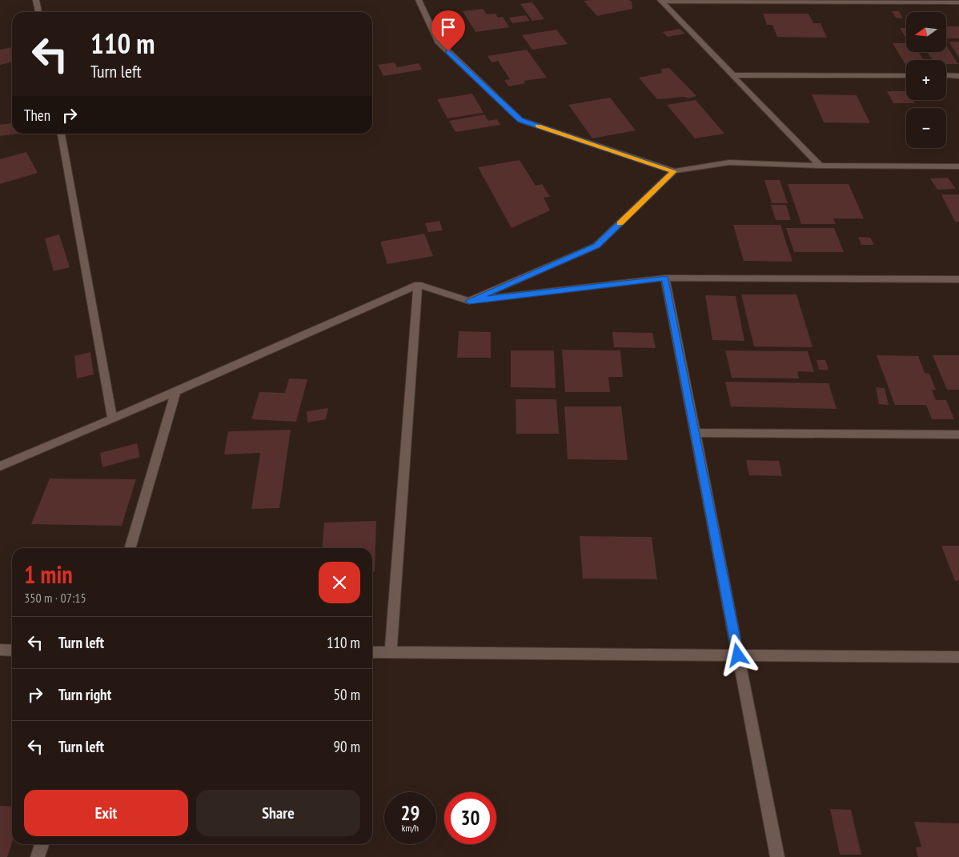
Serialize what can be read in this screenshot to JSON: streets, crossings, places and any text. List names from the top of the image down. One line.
{"north":"left","page":{"map_buttons":["+","−"],"turn":["110 m","Turn left"],"then":"Then","heading":["1 min","350 m · 07:15"],"list":[{"name":"Turn left","value":"110 m"},{"name":"Turn right","value":"50 m"},{"name":"Turn left","value":"90 m"}],"buttons":["Exit","Share"],"speed":"29 km/h","limit":"30"}}
